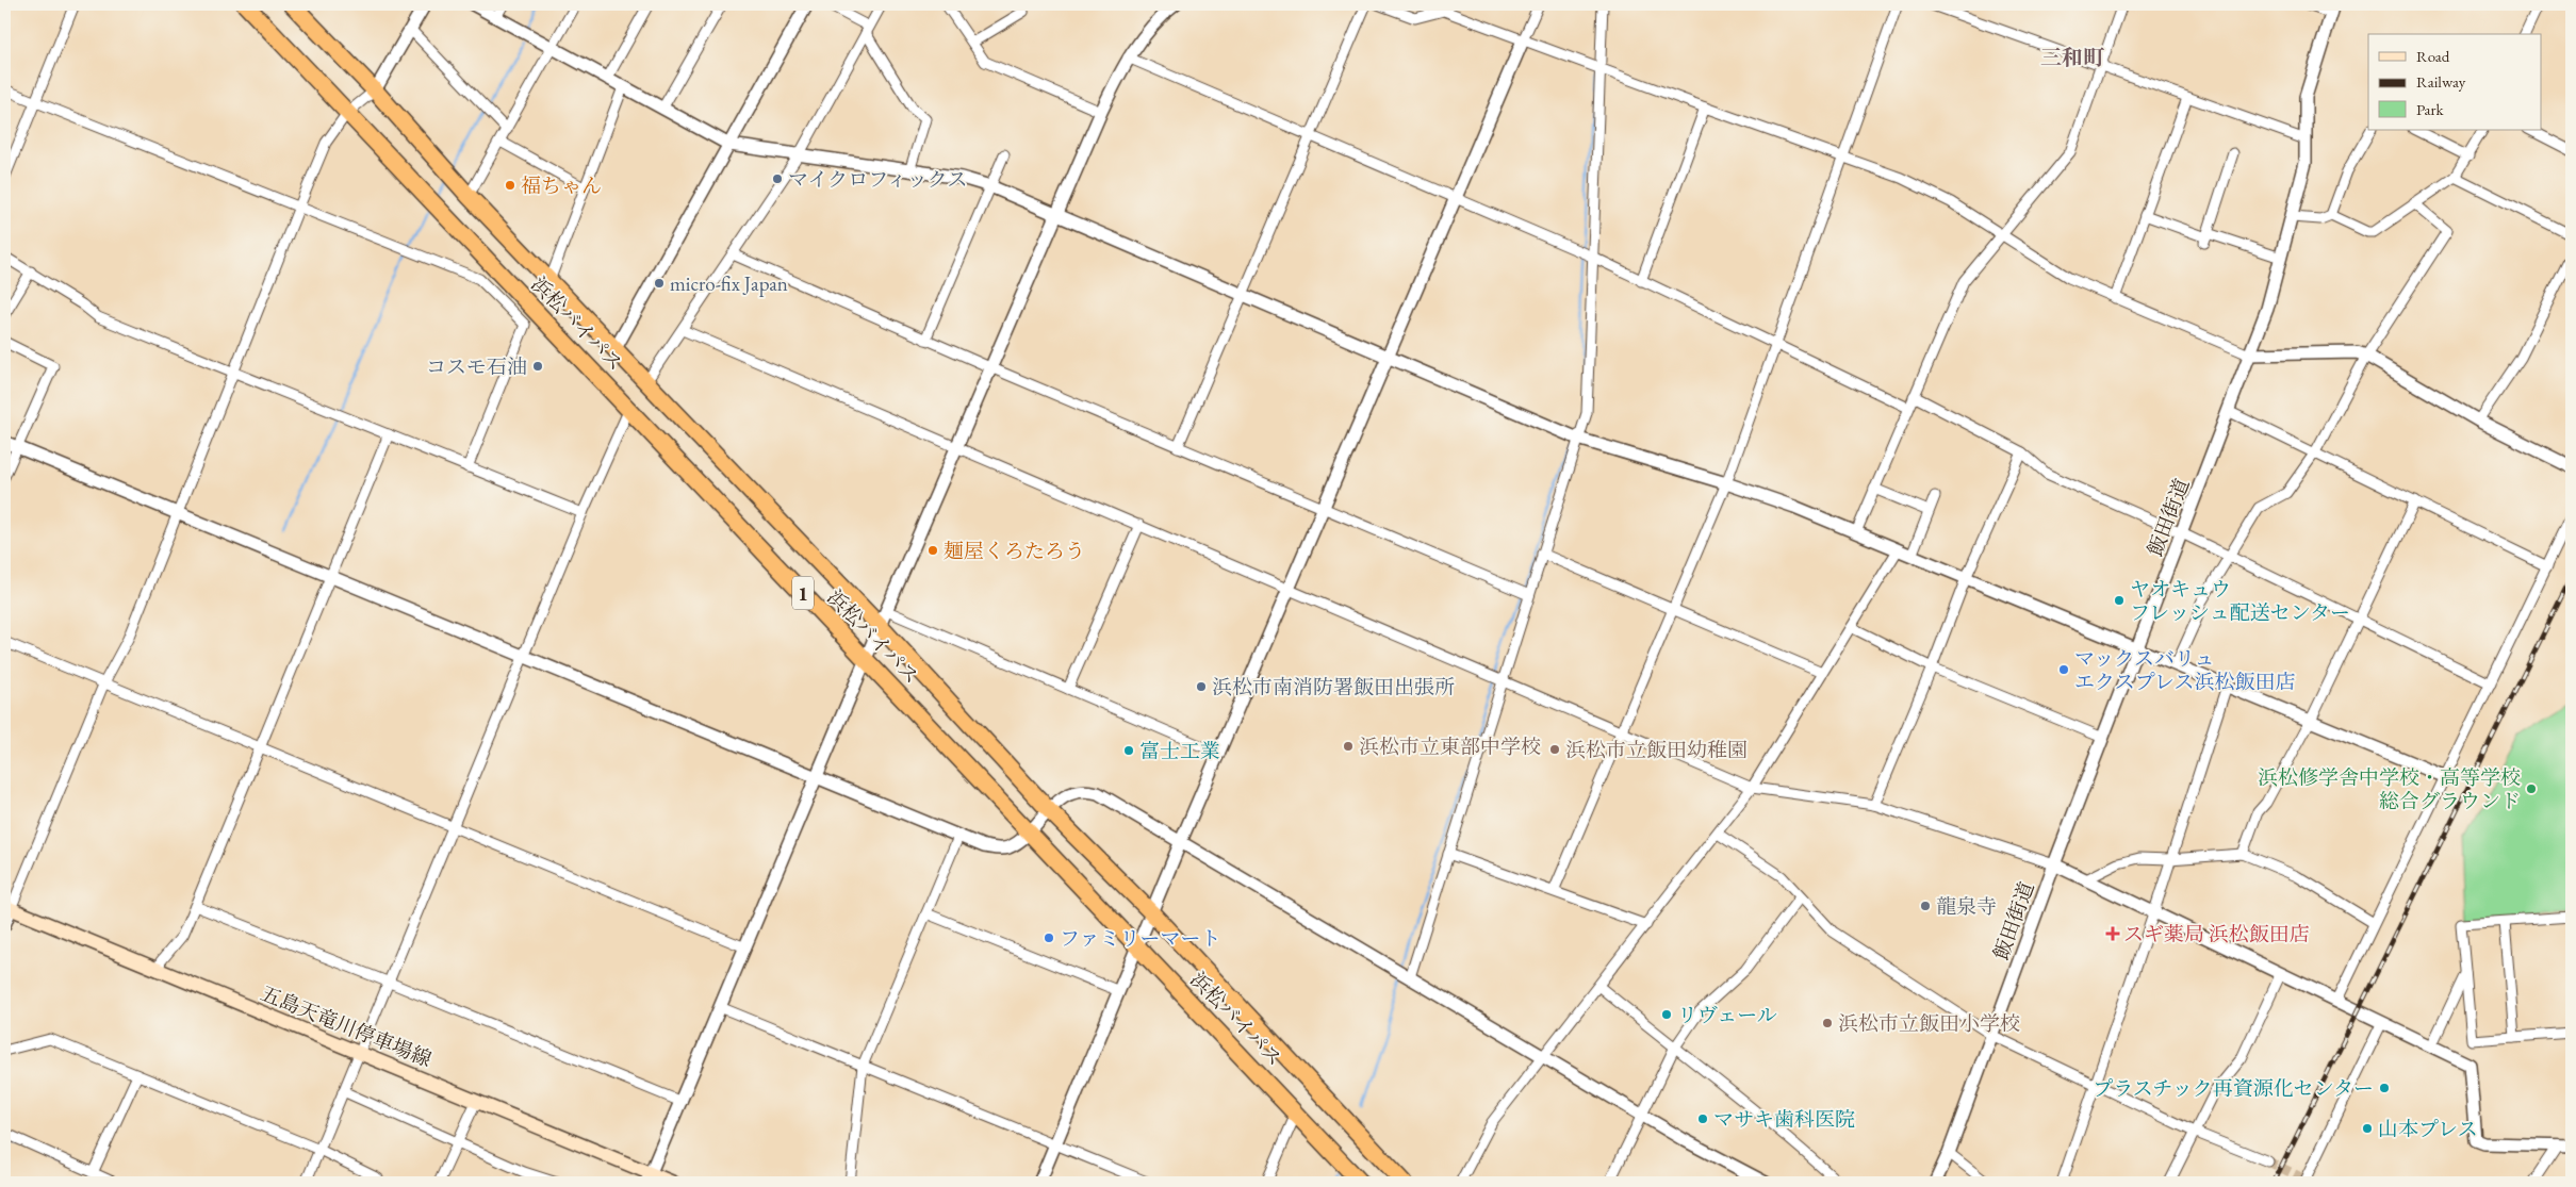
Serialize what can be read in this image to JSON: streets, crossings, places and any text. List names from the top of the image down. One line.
{"streets":{"highway":["浜松バイパス","1"],"main road":["五島天竜川停車場線"],"street":["飯田街道"]},"districts":["三和町"],"places":{"other":["マイクロフィックス","福ちゃん","micro-fix Japan","コスモ石油","麺屋くろたろう","ヤオキュウ フレッシュ配送センター","マックスバリュ エクスプレス浜松飯田店","浜松市南消防署飯田出張所","浜松市立東部中学校","浜松市立飯田幼稚園","富士工業","浜松修学舎中学校・高等学校 総合グラウンド","龍泉寺","ファミリーマート","リヴェール","浜松市立飯田小学校","プラスチック再資源化センター","マサキ歯科医院","山本プレス"],"health":["スギ薬局 浜松飯田店"]},"legend":["Road","Railway","Park"]}
